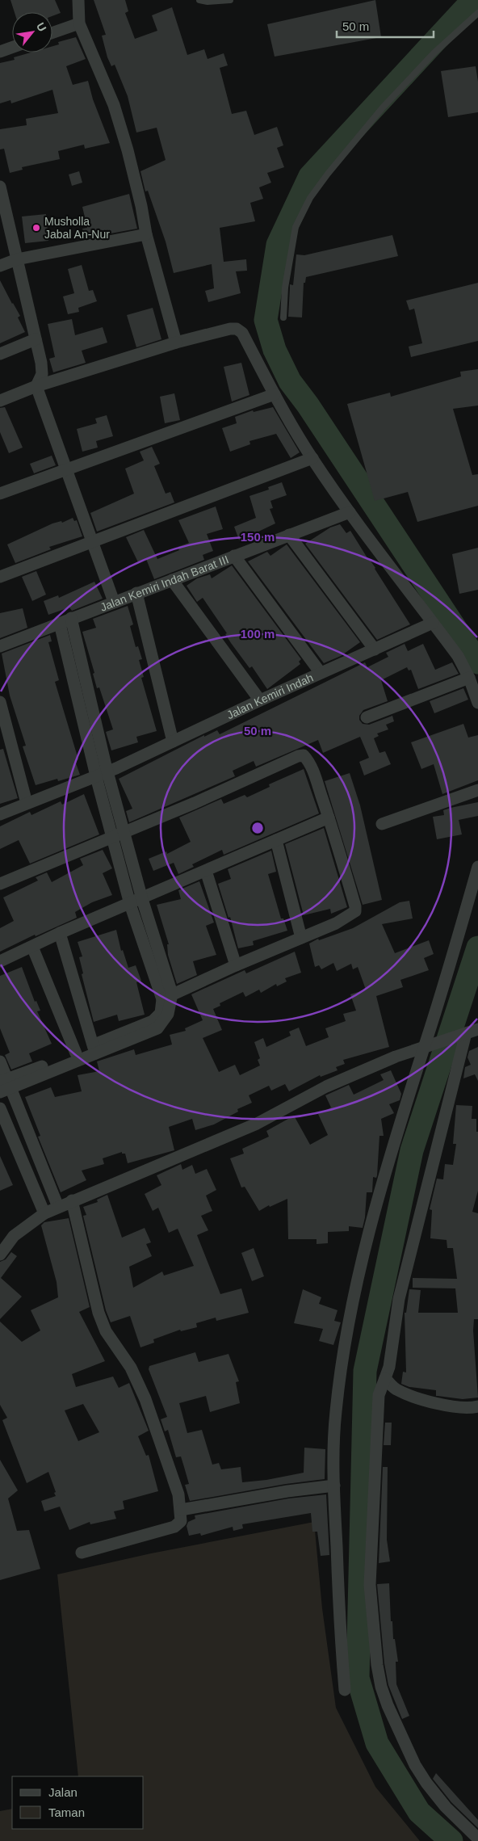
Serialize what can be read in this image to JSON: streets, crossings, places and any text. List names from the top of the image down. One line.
{"streets":{"street":["Jalan Kemiri Indah Barat III","Jalan Kemiri Indah"]},"places":["Musholla Jabal An-Nur"],"legend":["Jalan","Taman"],"scale_bar":"50 m","north":"top right","rings":["150 m","100 m","50 m"]}
